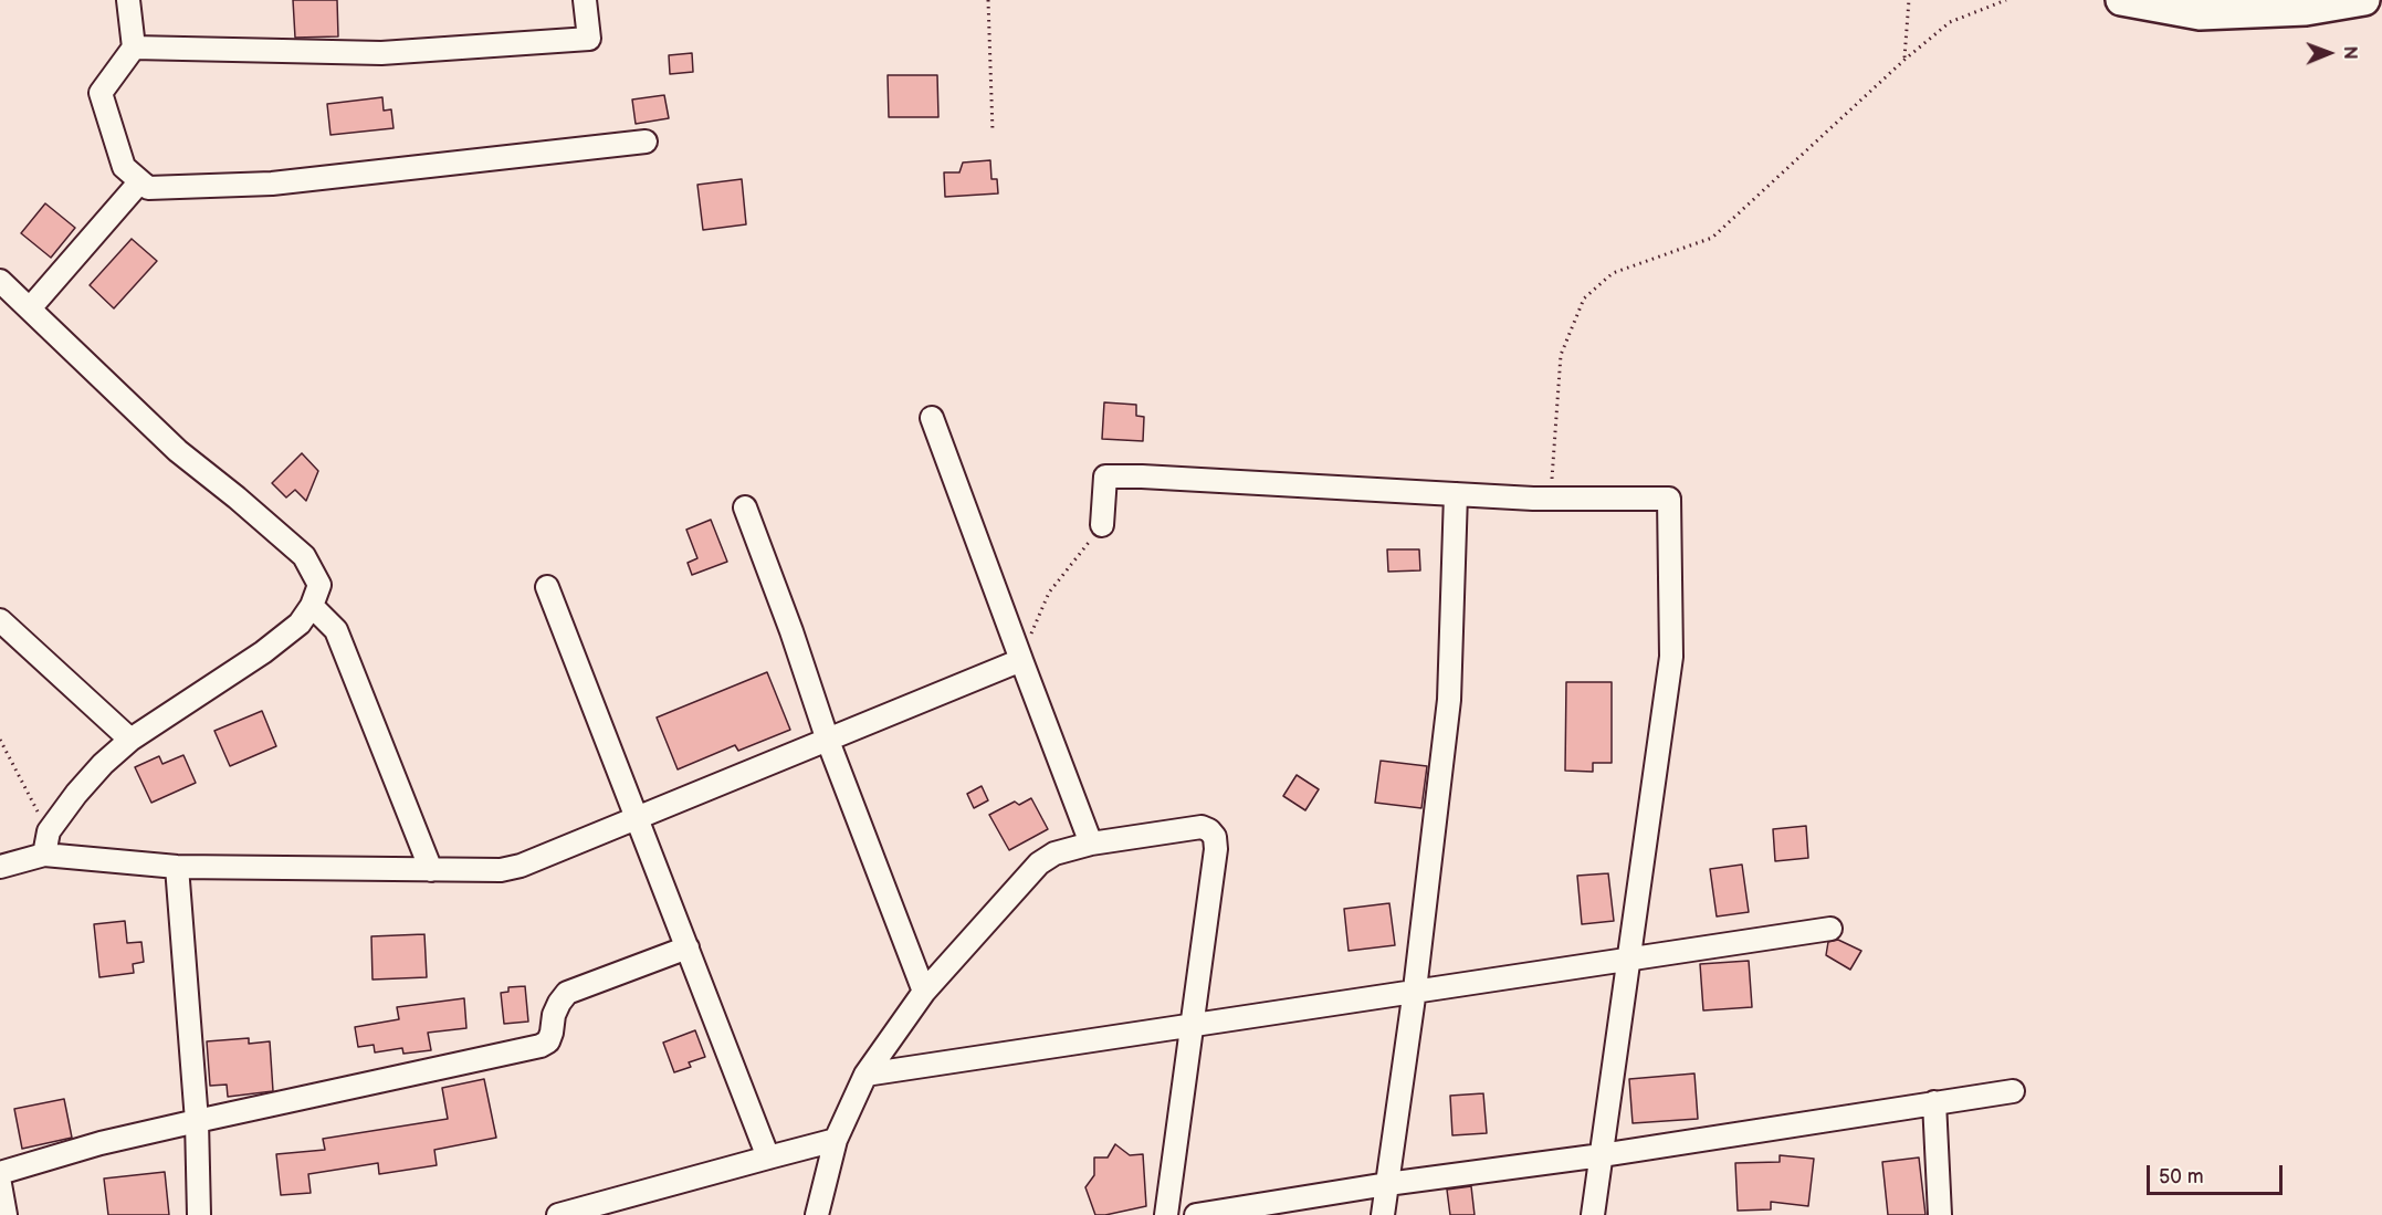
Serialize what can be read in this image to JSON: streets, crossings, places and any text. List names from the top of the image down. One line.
{"scale_bar":"50 m","north":"right"}
